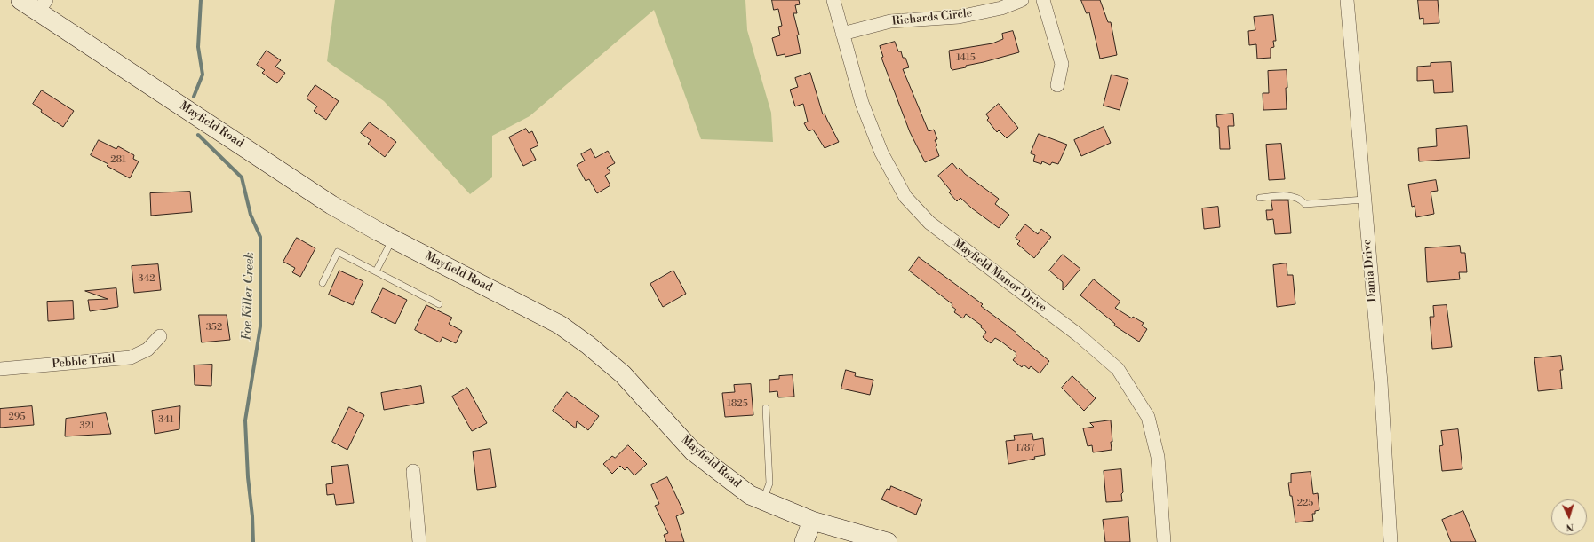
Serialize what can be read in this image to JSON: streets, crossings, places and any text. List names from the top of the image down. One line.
{"streets":{"street":["Richards Circle","Mayfield Road","Dania Drive","Mayfield Manor Drive","Pebble Trail"]},"crossings":[["Richards Circle","Mayfield Manor Drive"]],"water":["Foe Killer Creek"],"house_numbers":["1415","281","342","352","1825","295","341","321","1787","225"],"north":"bottom"}
